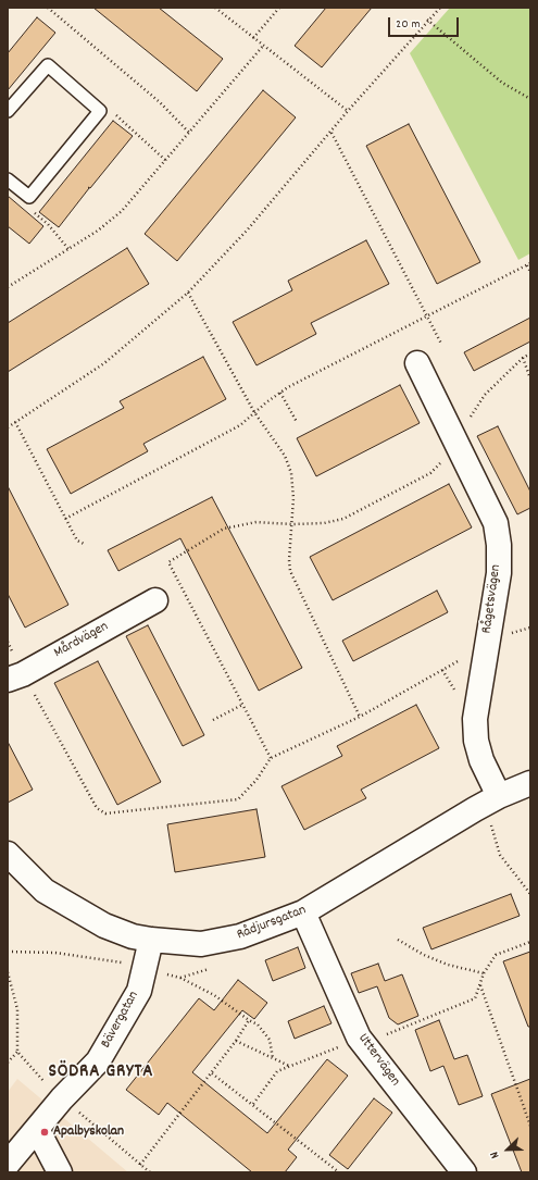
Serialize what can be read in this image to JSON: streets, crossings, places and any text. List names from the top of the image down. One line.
{"streets":{"street":["Rågetsvägen","Mårdvägen","Rådjursgatan","Bävergatan","Uttervägen"]},"crossings":[["Rågetsvägen","Rådjursgatan"],["Rådjursgatan","Bävergatan"],["Rådjursgatan","Uttervägen"]],"districts":["SÖDRA GRYTA"],"places":["Apalbyskolan"],"scale_bar":"20 m","north":"bottom left"}
